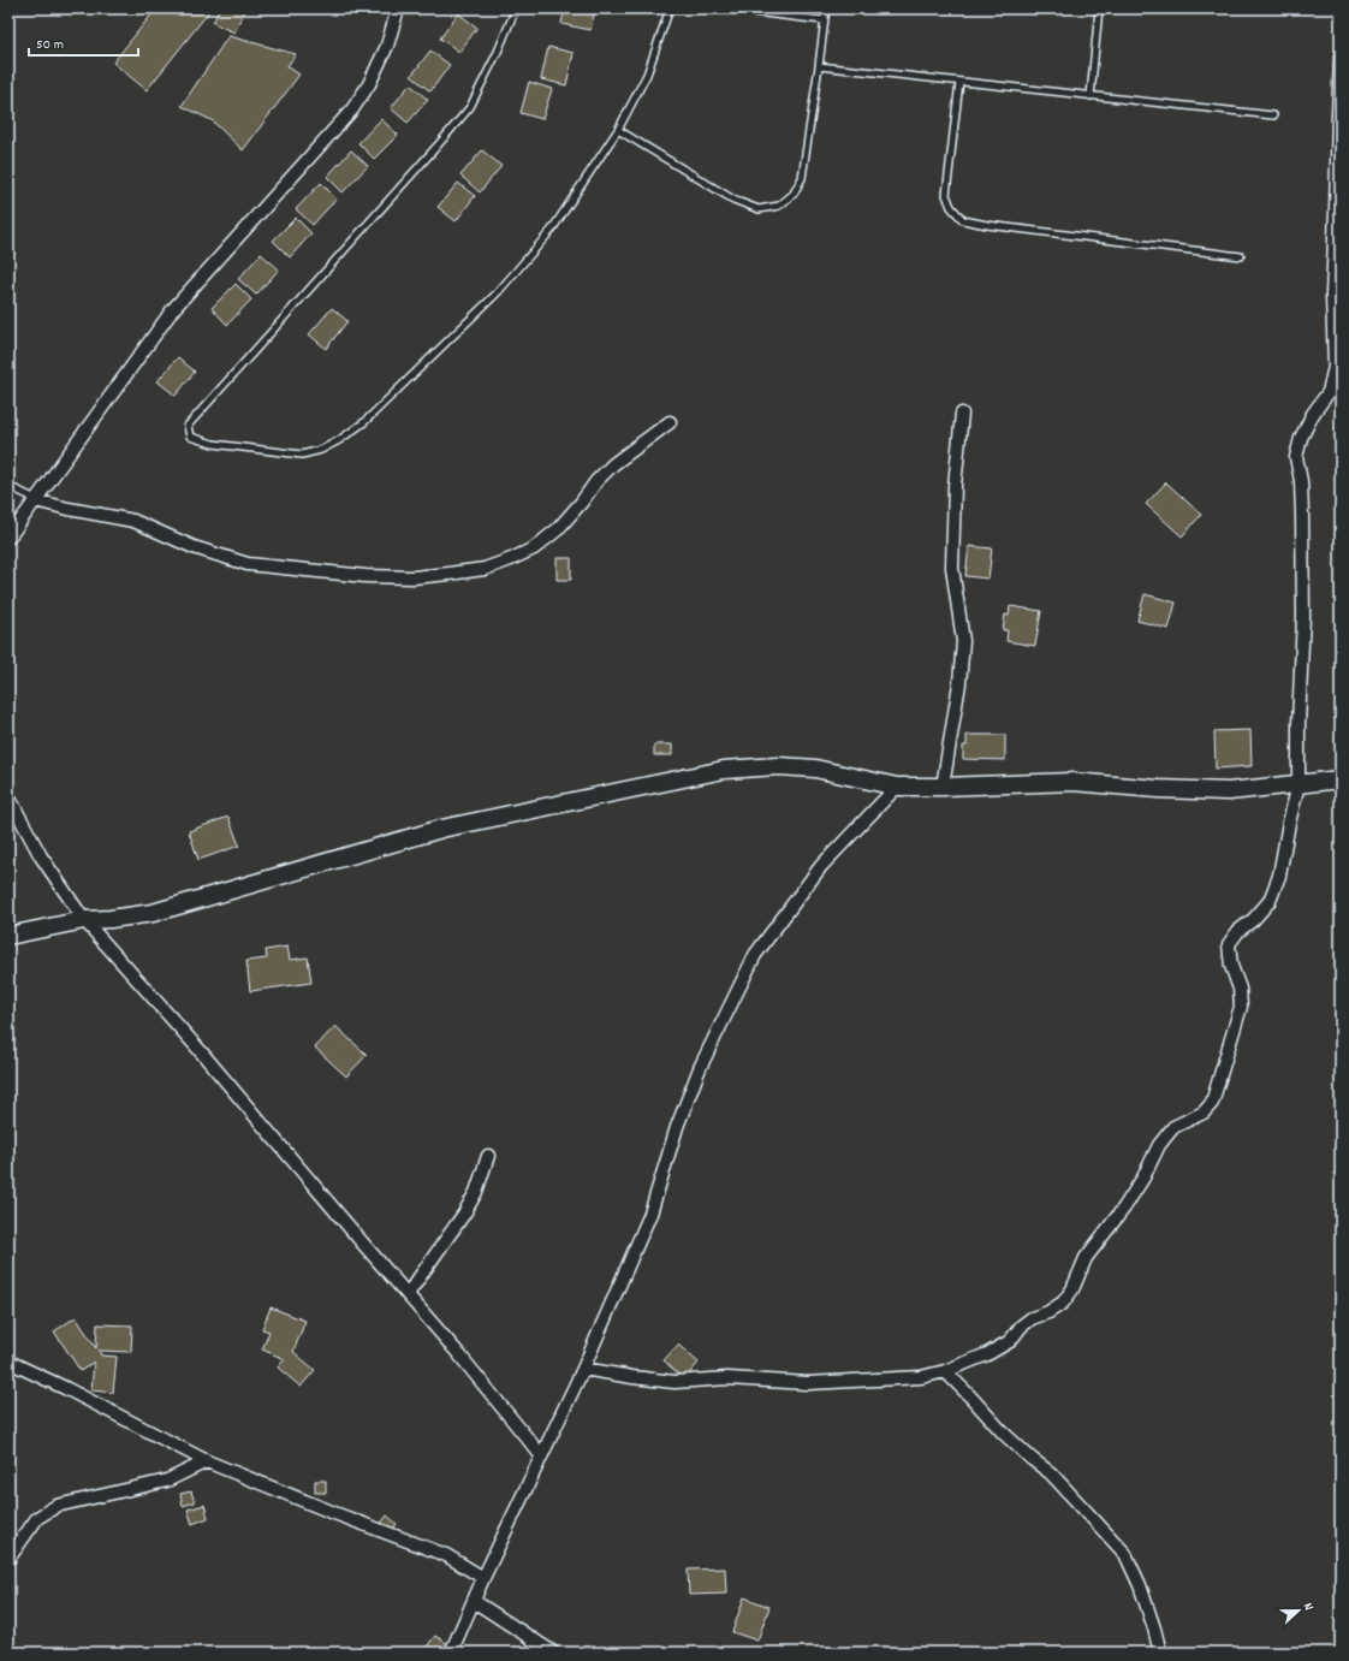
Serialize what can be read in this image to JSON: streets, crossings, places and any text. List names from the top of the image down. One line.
{"scale_bar":"50 m","north":"right"}
